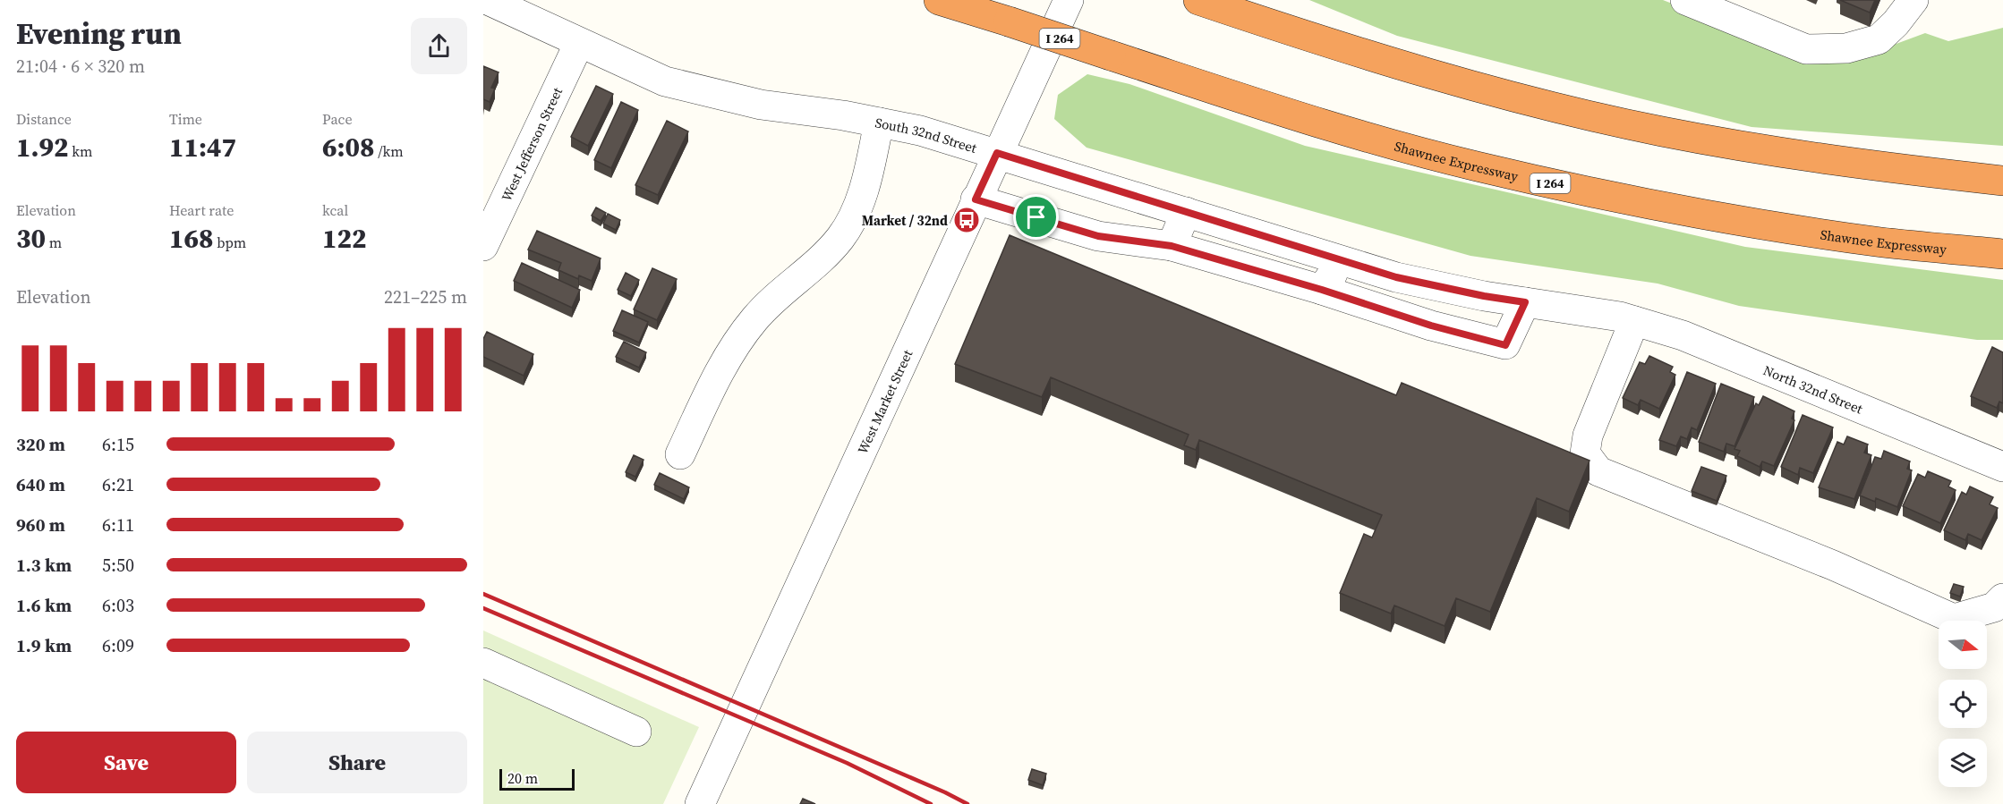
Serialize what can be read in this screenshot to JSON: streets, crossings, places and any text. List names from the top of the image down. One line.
{"streets":{"highway":["I 264","Shawnee Expressway"],"street":["South 32nd Street","West Jefferson Street","North 32nd Street","West Market Street"]},"crossings":[["South 32nd Street","West Jefferson Street"],["South 32nd Street","North 32nd Street"],["South 32nd Street","West Market Street"]],"places":{"bus stop":["Market / 32nd"]},"scale_bar":"20 m","north":"right","page":{"heading":["Evening run","21:04 · 6 × 320 m"],"stats":[["Distance","1.92 km"],["Time","11:47"],["Pace","6:08 /km"],["Elevation","30 m"],["Heart rate","168 bpm"],["kcal","122"]],"chart":["Elevation","221–225 m"],"list":[{"name":"320 m","note":"6:15"},{"name":"640 m","note":"6:21"},{"name":"960 m","note":"6:11"},{"name":"1.3 km","note":"5:50"},{"name":"1.6 km","note":"6:03"},{"name":"1.9 km","note":"6:09"}],"buttons":["Save","Share"],"scale":"20 m"}}
